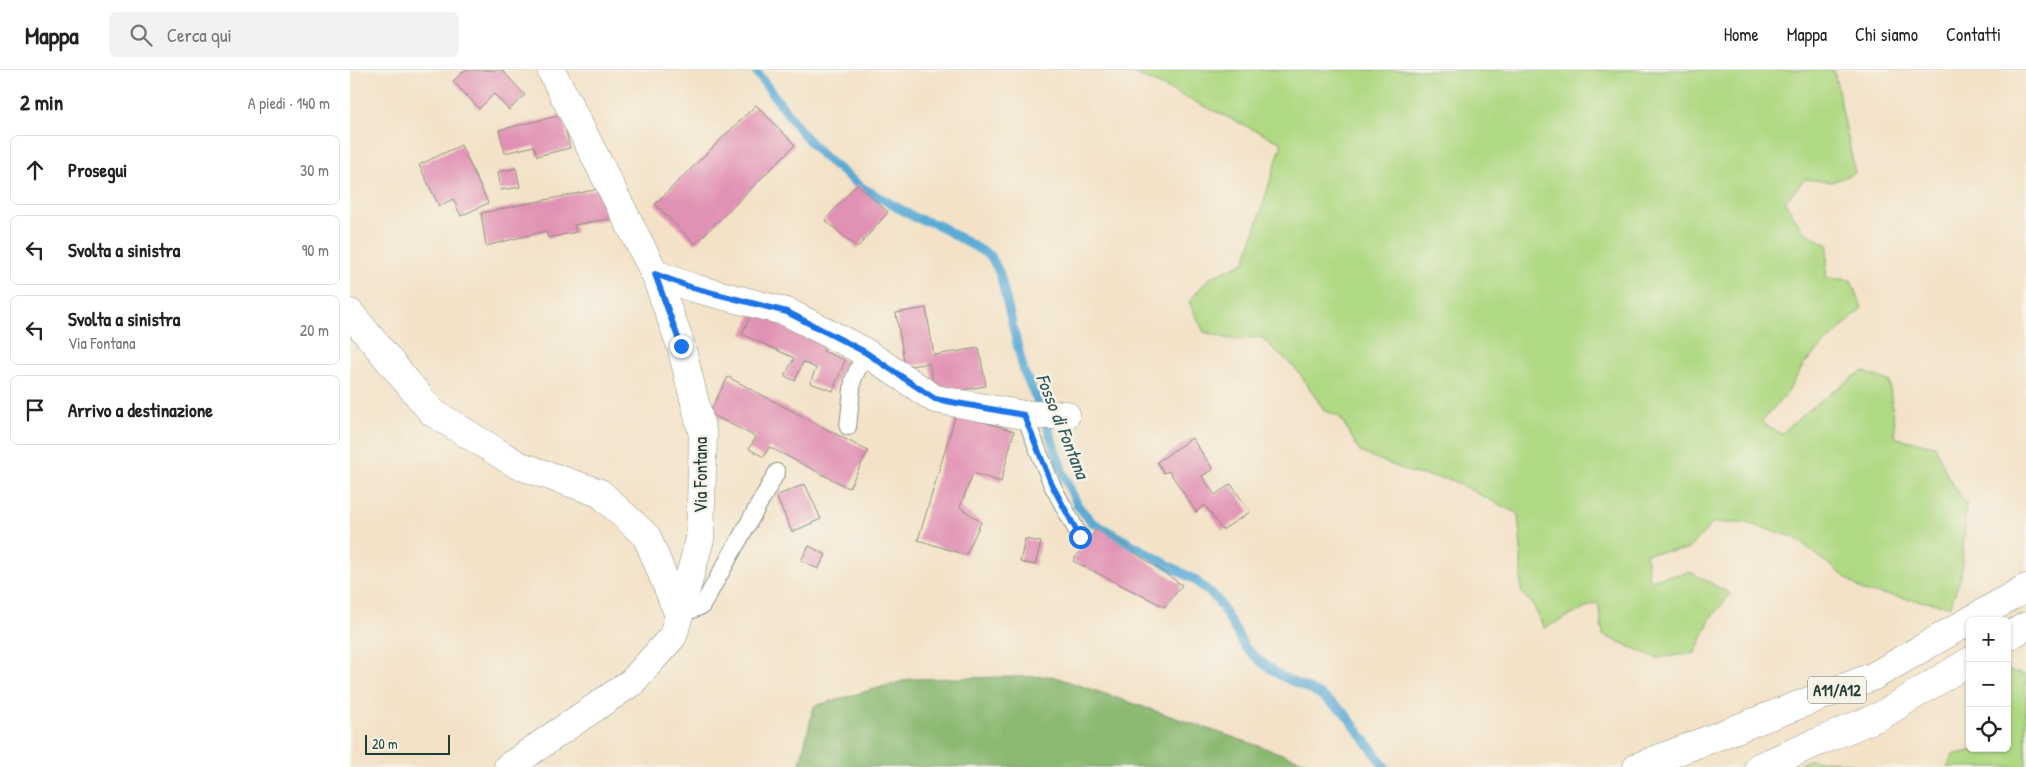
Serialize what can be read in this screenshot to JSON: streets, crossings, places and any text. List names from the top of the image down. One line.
{"streets":{"main road":["Via Fontana","A11/A12"]},"water":["Fosso di Fontana"],"scale_bar":"20 m","page":{"header":"Mappa","search":"Cerca qui","nav":["Home","Mappa","Chi siamo","Contatti"],"heading":["2 min","A piedi · 140 m"],"list":[["Prosegui","30 m"],["Svolta a sinistra","90 m"],["Svolta a sinistra","Via Fontana","20 m"],"Arrivo a destinazione"],"map_buttons":["+","−"],"scale":"20 m"}}
